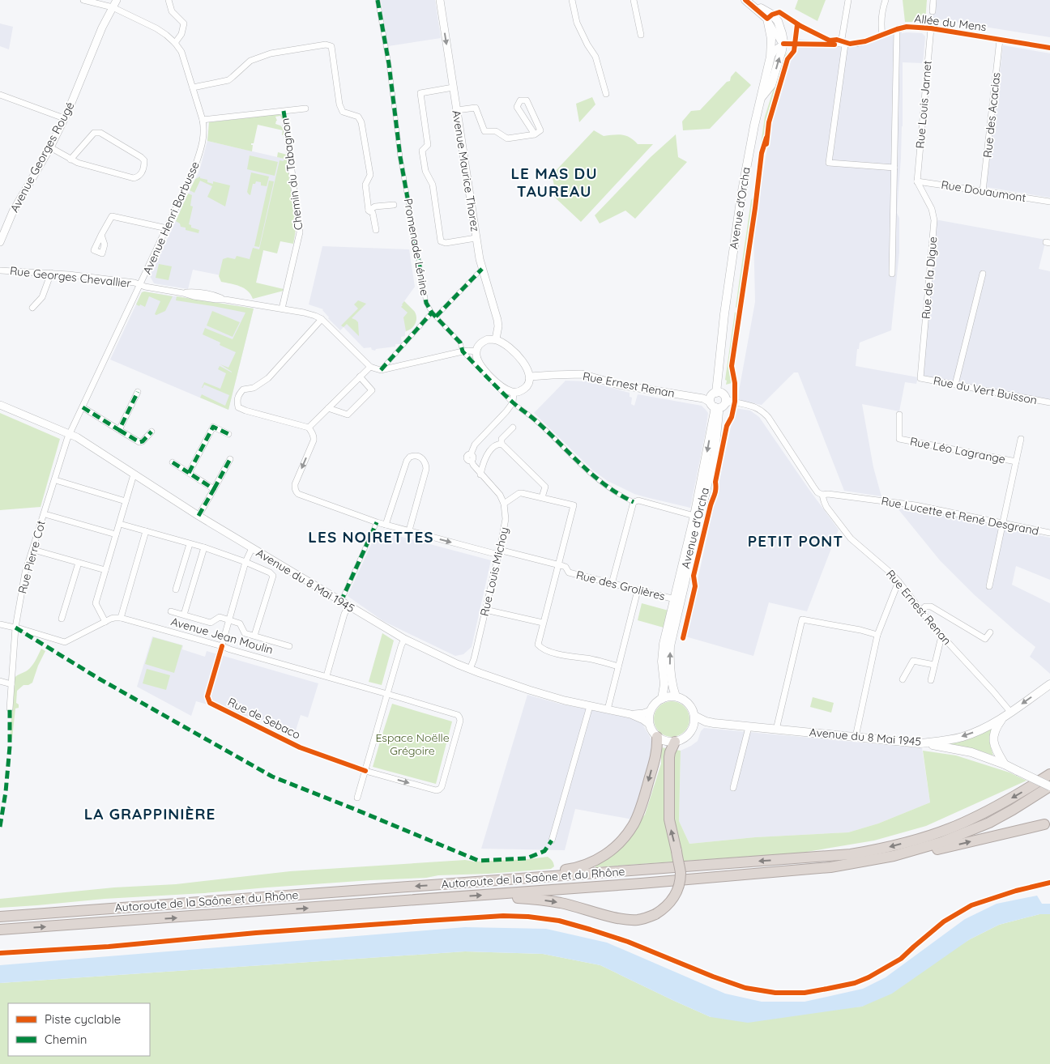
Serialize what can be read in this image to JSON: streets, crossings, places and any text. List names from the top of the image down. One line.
{"streets":{"highway":["Autoroute de la Saône et du Rhône"],"main road":["Avenue d'Orcha","Avenue du 8 Mai 1945"],"street":["Allée du Mens","Rue Louis Jarnet","Rue des Acacias","Avenue Georges Rougé","Avenue Maurice Thorez","Chemin du Tabagnon","Rue Douaumont","Avenue Henri Barbusse","Promenade Lénine","Rue Georges Chevallier","Rue de la Digue","Rue Ernest Renan","Rue du Vert Buisson","Rue Léo Lagrange","Rue Lucette et René Desgrand","Rue Pierre Cot","Rue Louis Michoy","Rue des Grolières","Avenue Jean Moulin","Rue de Sebaco"]},"crossings":[["Allée du Mens","Rue Louis Jarnet"],["Allée du Mens","Rue des Acacias"],["Allée du Mens","Avenue d'Orcha"],["Rue Louis Jarnet","Rue Douaumont"],["Rue Louis Jarnet","Rue de la Digue"],["Rue des Acacias","Rue Douaumont"],["Avenue Georges Rougé","Avenue Henri Barbusse"],["Chemin du Tabagnon","Rue Georges Chevallier"],["Rue Douaumont","Rue de la Digue"],["Avenue d'Orcha","Rue Ernest Renan"],["Avenue d'Orcha","Avenue du 8 Mai 1945"],["Avenue d'Orcha","Rue des Grolières"],["Avenue Henri Barbusse","Rue Georges Chevallier"],["Avenue Henri Barbusse","Rue Pierre Cot"],["Avenue Henri Barbusse","Avenue du 8 Mai 1945"],["Rue de la Digue","Rue du Vert Buisson"],["Rue Ernest Renan","Rue Lucette et René Desgrand"],["Rue Ernest Renan","Avenue du 8 Mai 1945"],["Rue Pierre Cot","Avenue du 8 Mai 1945"],["Rue Louis Michoy","Avenue du 8 Mai 1945"],["Rue Louis Michoy","Rue des Grolières"],["Avenue du 8 Mai 1945","Rue de Sebaco"],["Avenue Jean Moulin","Rue de Sebaco"]],"districts":["LE MAS DU TAUREAU","LES NOIRETTES","PETIT PONT","LA GRAPPINIÈRE"],"parks":["Espace Noëlle Grégoire"],"legend":["Piste cyclable","Chemin"]}
